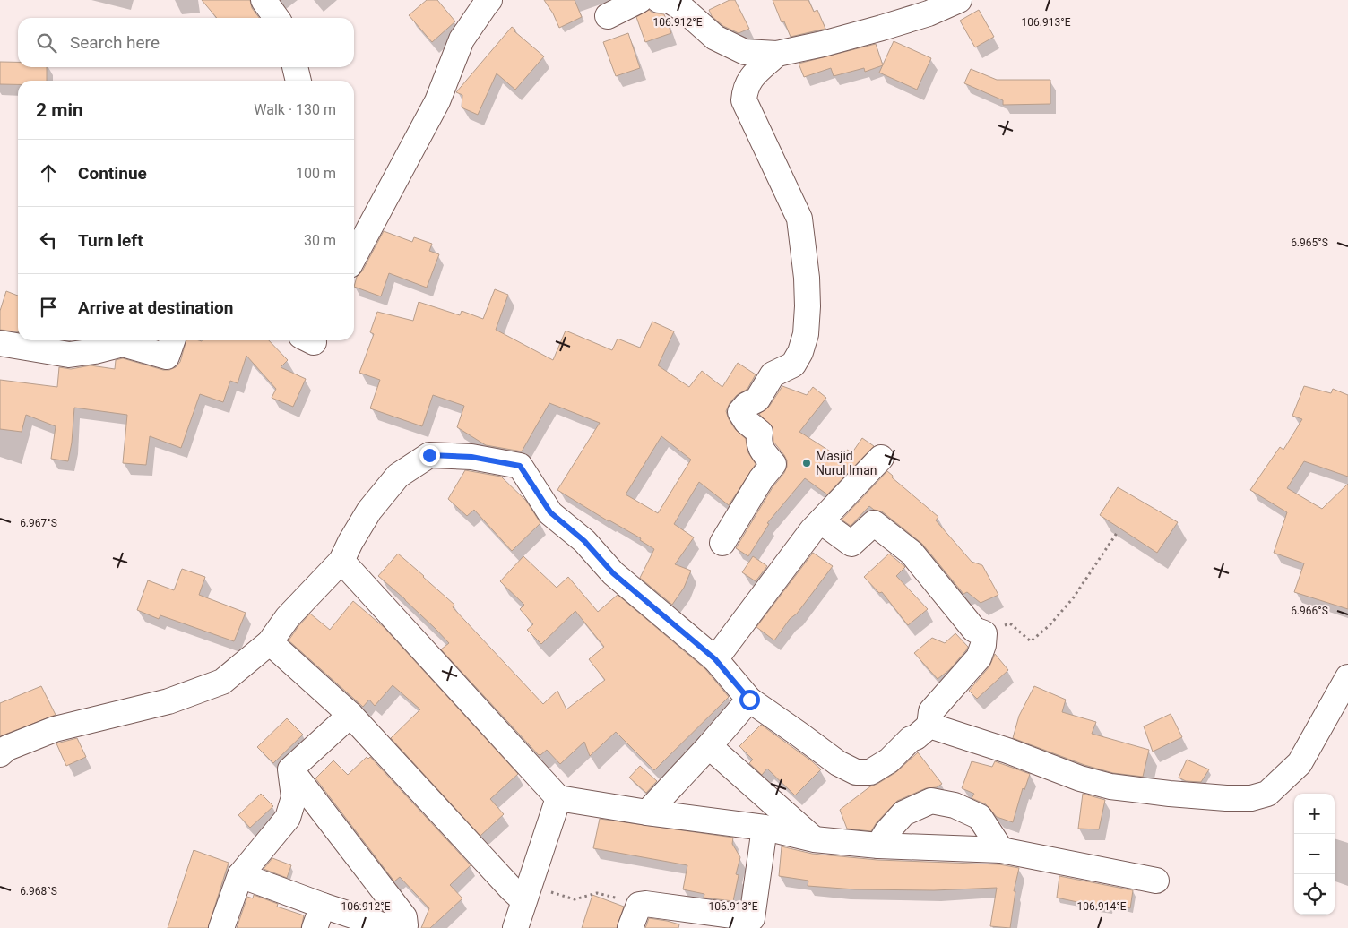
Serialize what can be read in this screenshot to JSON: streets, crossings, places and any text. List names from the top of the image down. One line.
{"places":["Masjid Nurul Iman"],"page":{"search":"Search here","heading":["2 min","Walk · 130 m"],"list":[["Continue","100 m"],["Turn left","30 m"],"Arrive at destination"],"map_buttons":["+","−"]},"coordinates":["106.912°E","106.913°E","6.965°S","6.967°S","6.966°S","6.968°S","106.914°E"]}
